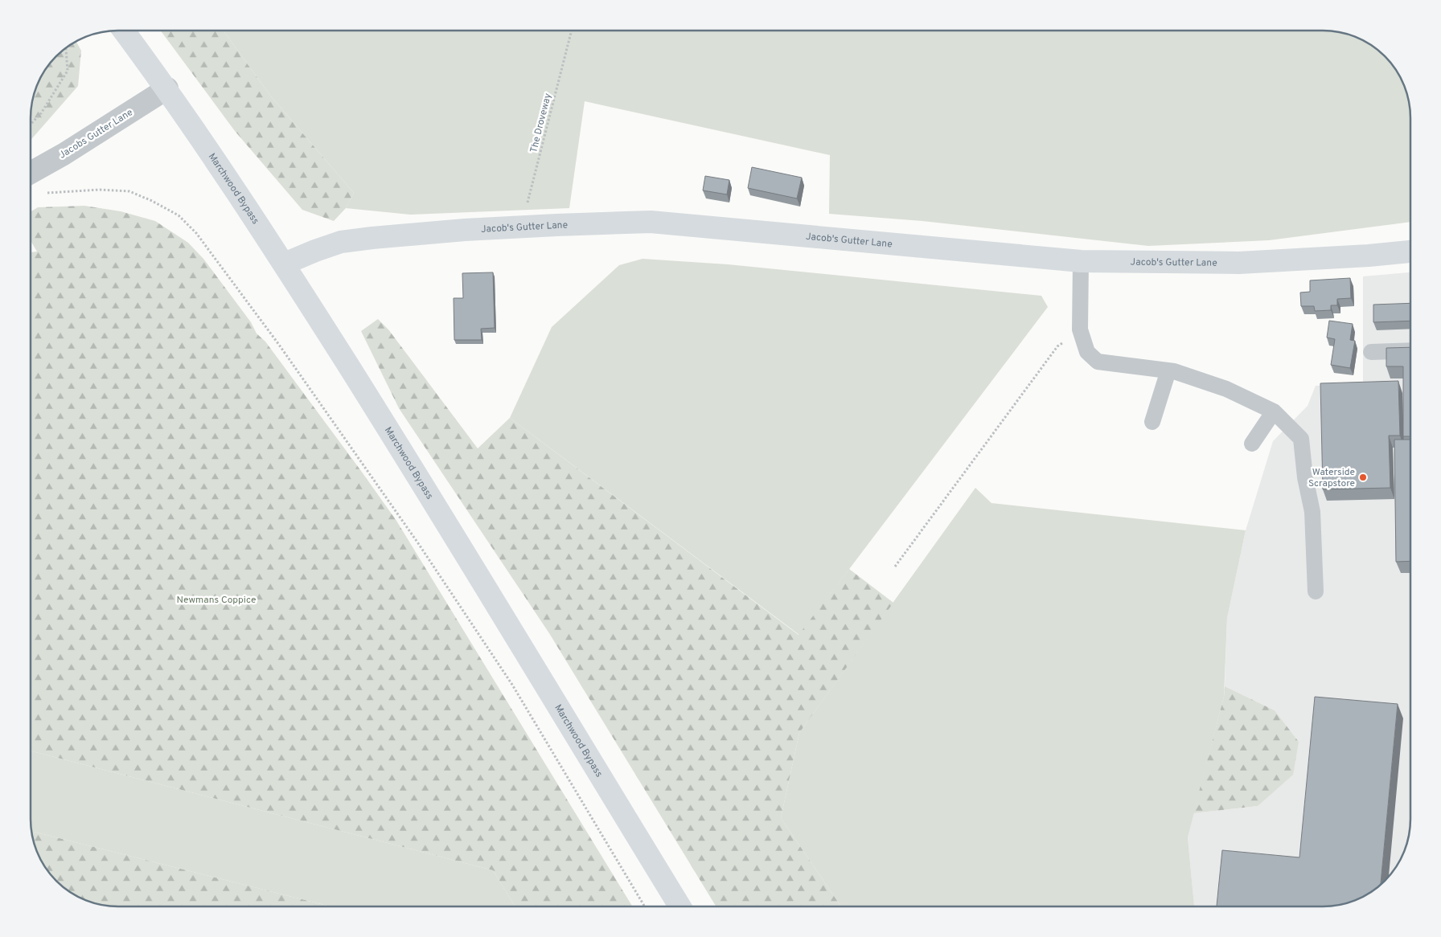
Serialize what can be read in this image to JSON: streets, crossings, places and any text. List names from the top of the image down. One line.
{"streets":{"street":["Jacobs Gutter Lane","Marchwood Bypass","Jacob's Gutter Lane"],"path":["The Droveway"]},"crossings":[["The Droveway","Jacob's Gutter Lane"],["Jacobs Gutter Lane","Marchwood Bypass"],["Marchwood Bypass","Jacob's Gutter Lane"]],"parks":["Newmans Coppice"],"places":["Waterside Scrapstore"]}
